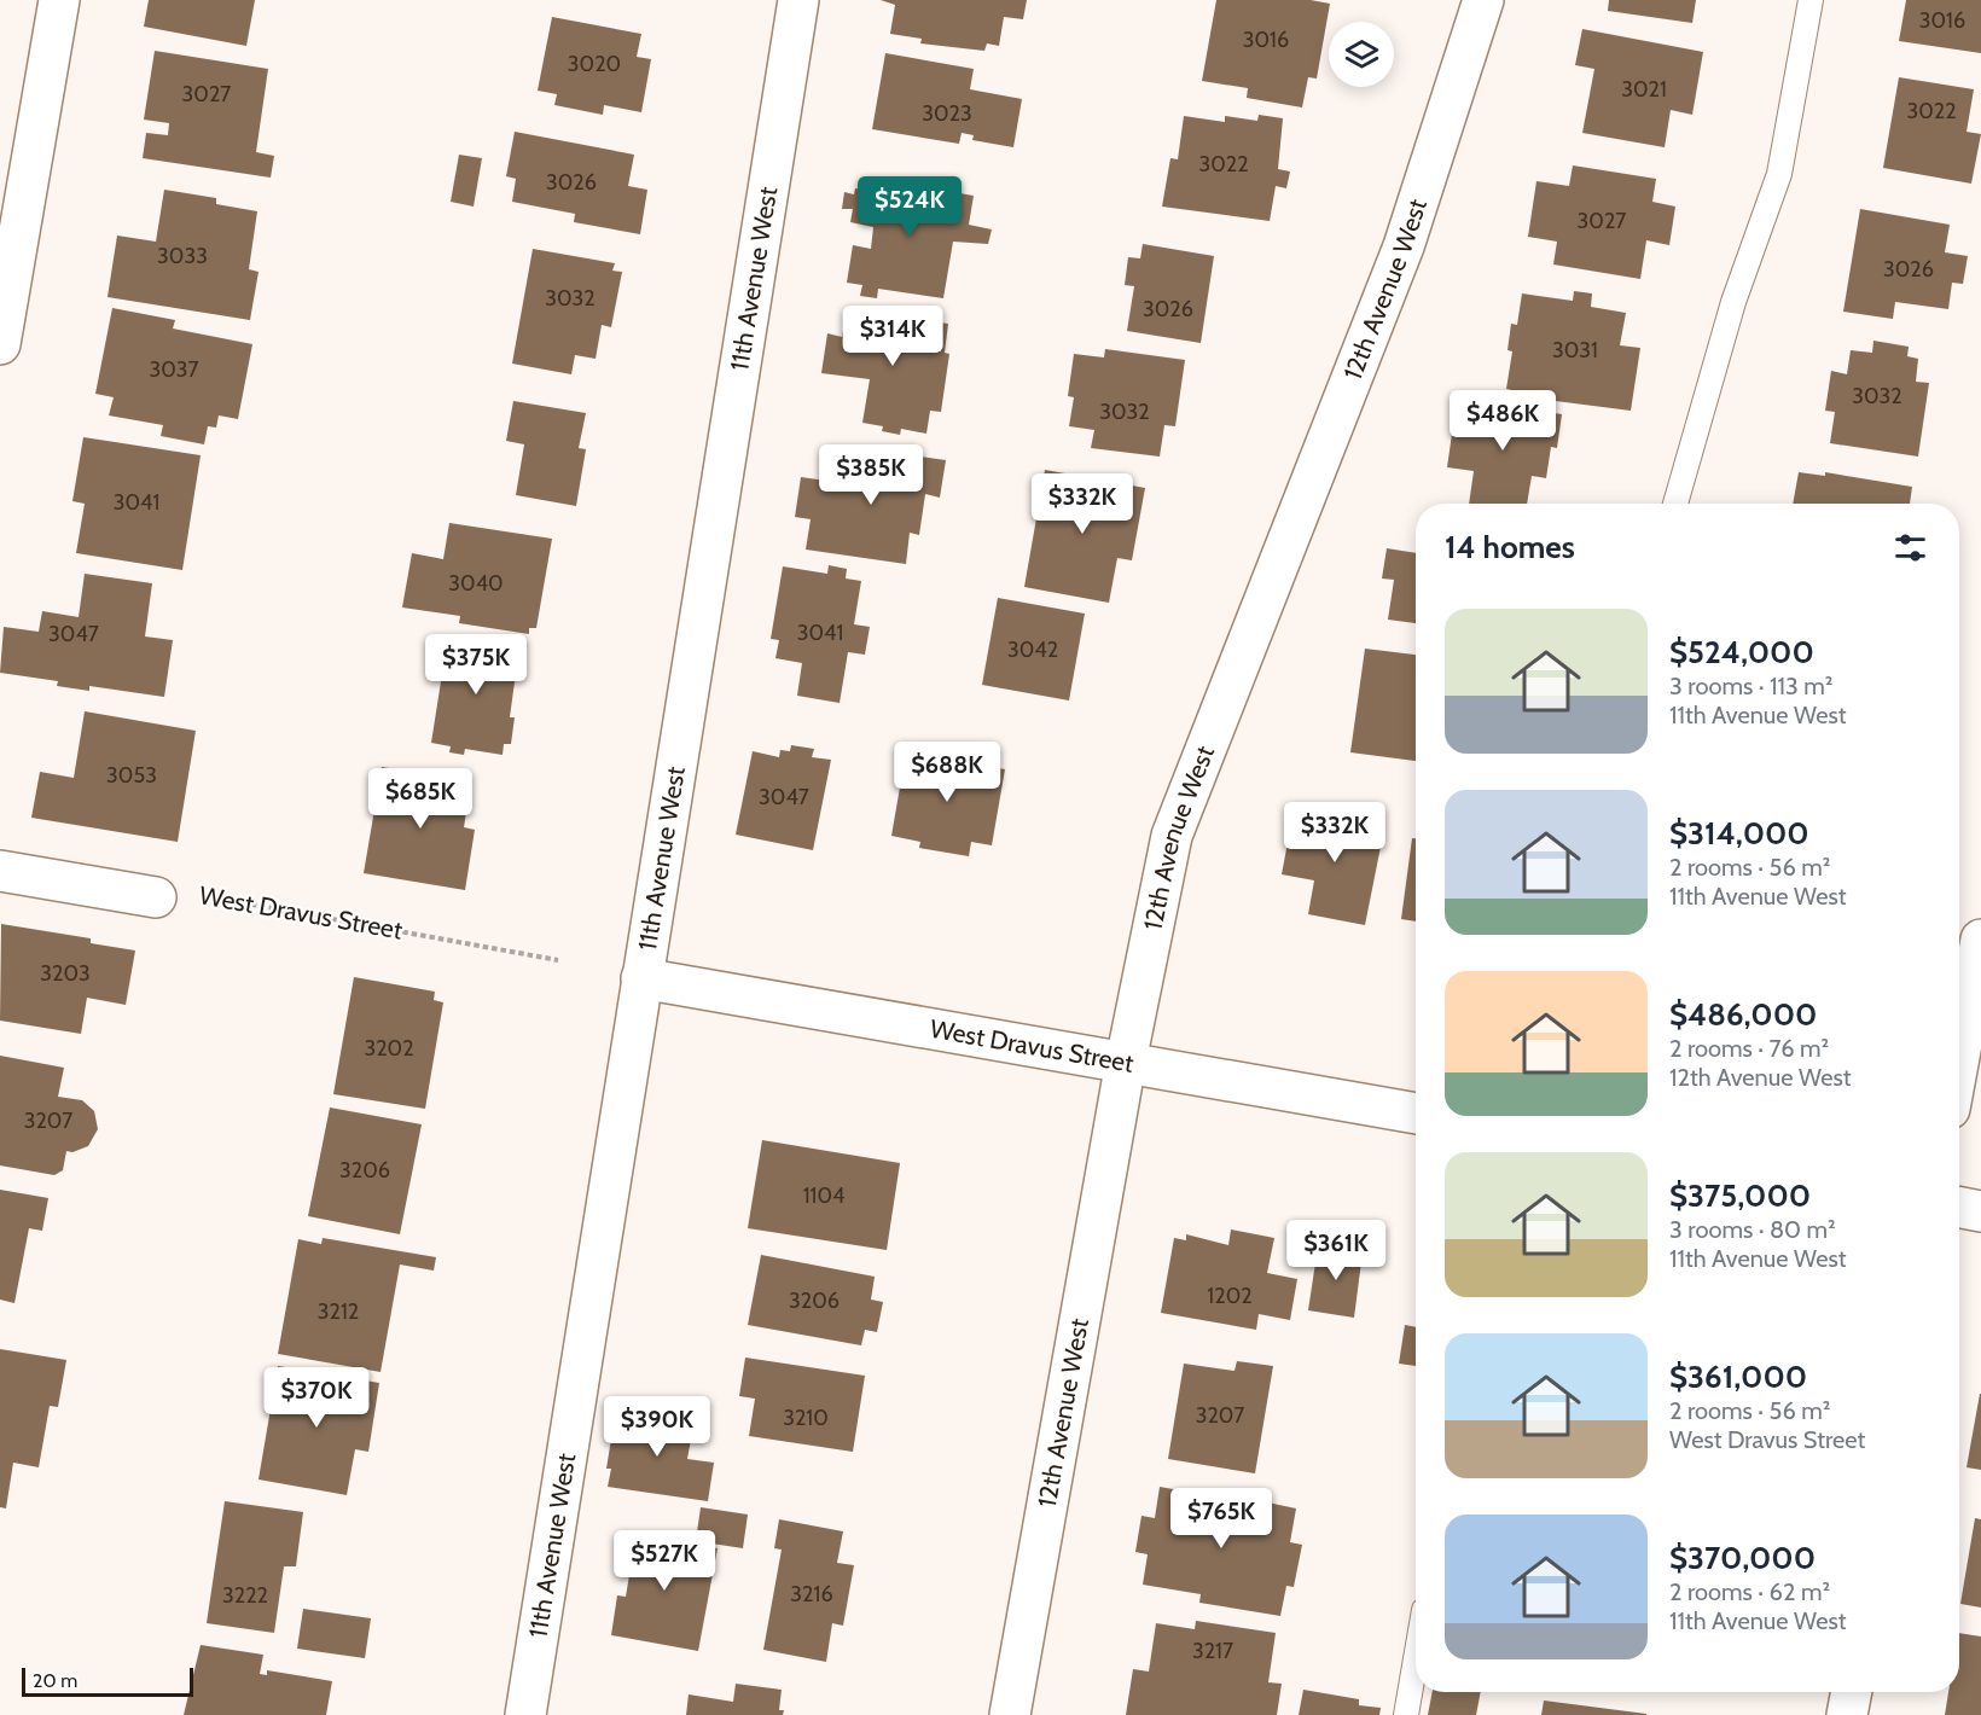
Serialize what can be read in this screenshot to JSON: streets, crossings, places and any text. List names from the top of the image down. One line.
{"streets":{"street":["11th Avenue West","12th Avenue West","West Dravus Street"]},"crossings":[["11th Avenue West","West Dravus Street"],["12th Avenue West","West Dravus Street"]],"house_numbers":["3016","3016","3020","3021","3027","3022","3023","3022","3026","3027","3033","3026","3032","3026","3031","3037","3032","3032","3041","3040","3041","3047","3042","3053","3047","3203","3202","3207","3206","1104","1202","3206","3212","3207","3210","3216","3222","3217"],"scale_bar":"20 m","page":{"price":["$524K","$314K","$486K","$385K","$332K","$375K","$688K","$685K","$332K","$361K","$370K","$390K","$765K","$527K"],"heading":"14 homes","list":[{"name":"$524,000","note":"3 rooms · 113 m² · 11th Avenue West"},{"name":"$314,000","note":"2 rooms · 56 m² · 11th Avenue West"},{"name":"$486,000","note":"2 rooms · 76 m² · 12th Avenue West"},{"name":"$375,000","note":"3 rooms · 80 m² · 11th Avenue West"},{"name":"$361,000","note":"2 rooms · 56 m² · West Dravus Street"},{"name":"$370,000","note":"2 rooms · 62 m² · 11th Avenue West"}],"scale":"20 m"}}
